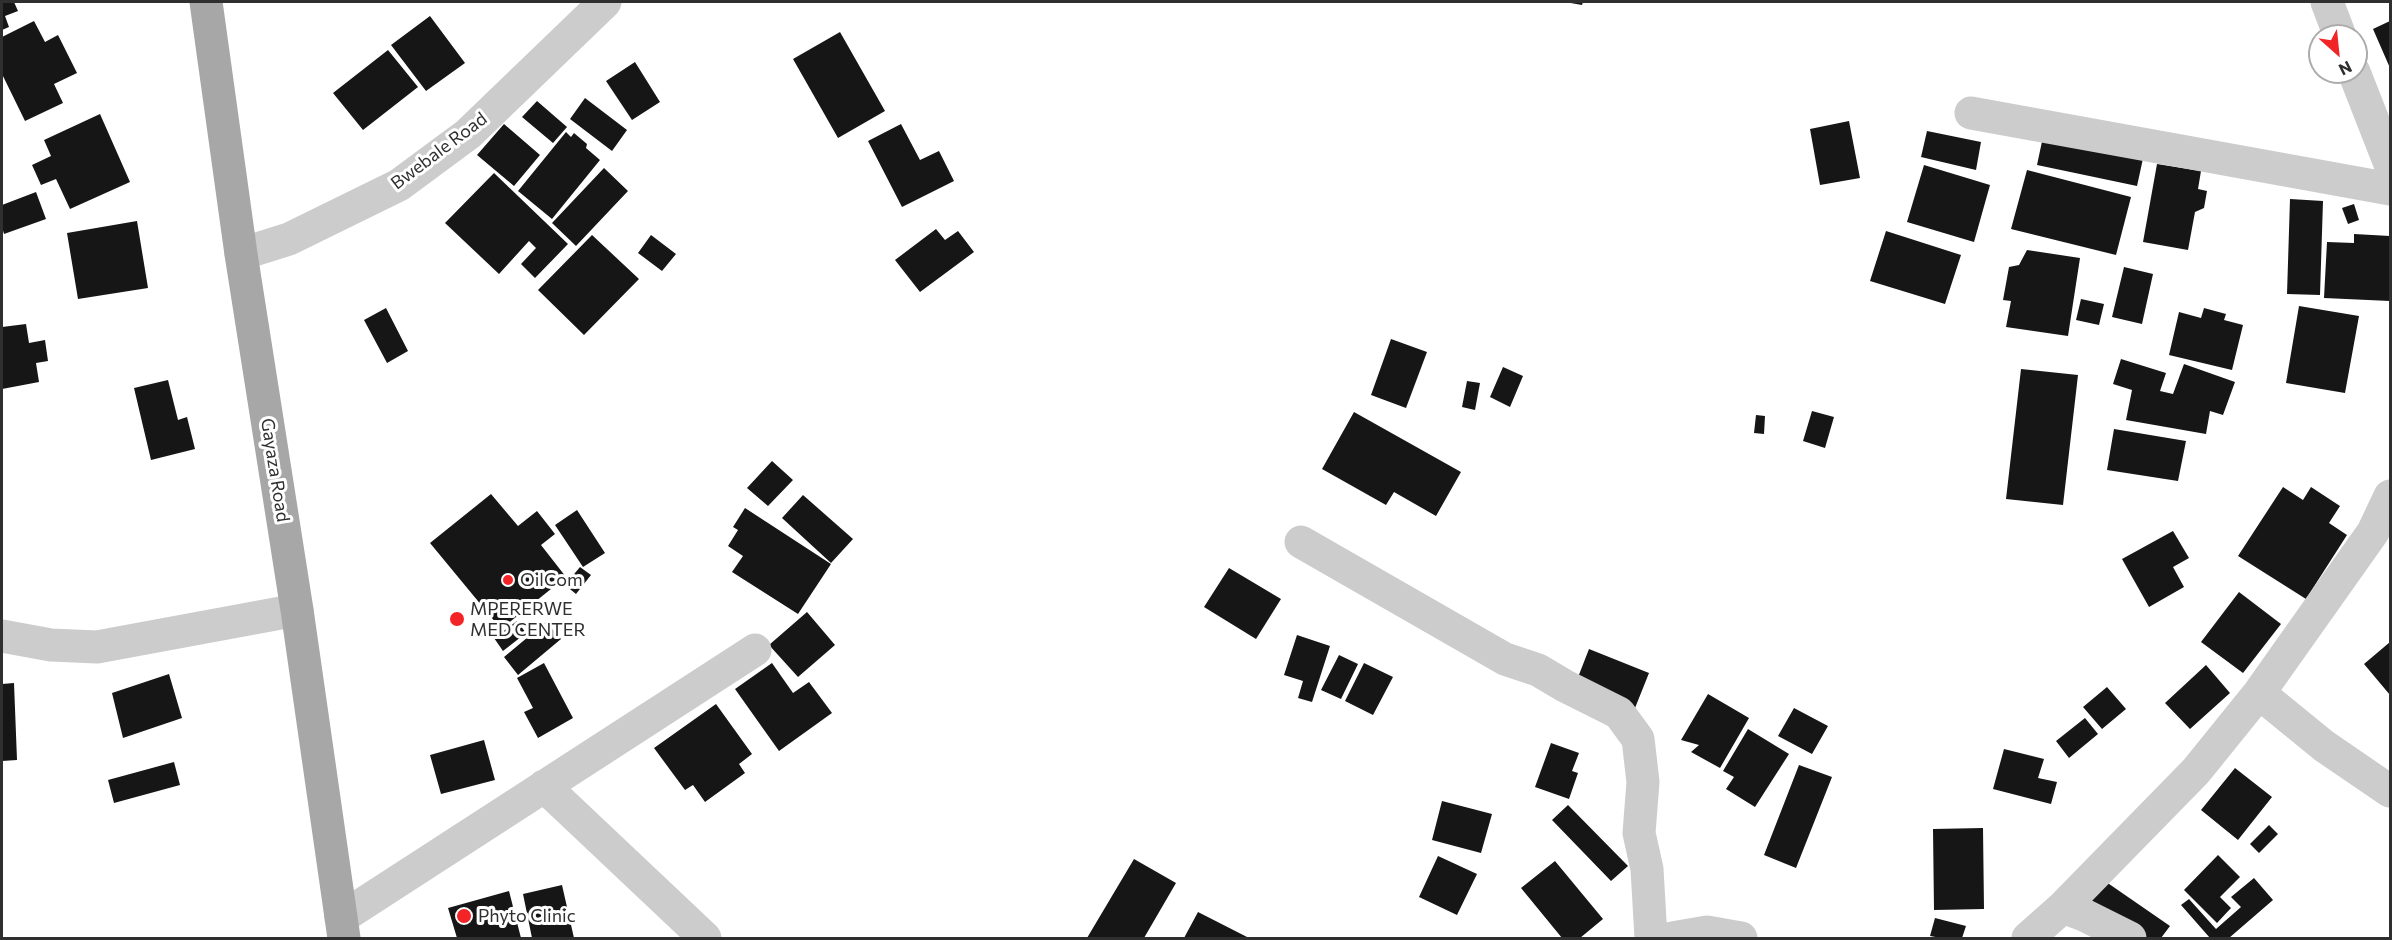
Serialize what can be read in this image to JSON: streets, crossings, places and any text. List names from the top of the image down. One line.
{"streets":{"main road":["Gayaza Road"],"street":["Bwebale Road"]},"crossings":[["Bwebale Road","Gayaza Road"]],"places":["OilCom","MPERERWE MED CENTER","Phyto Clinic"],"north":"bottom right"}
